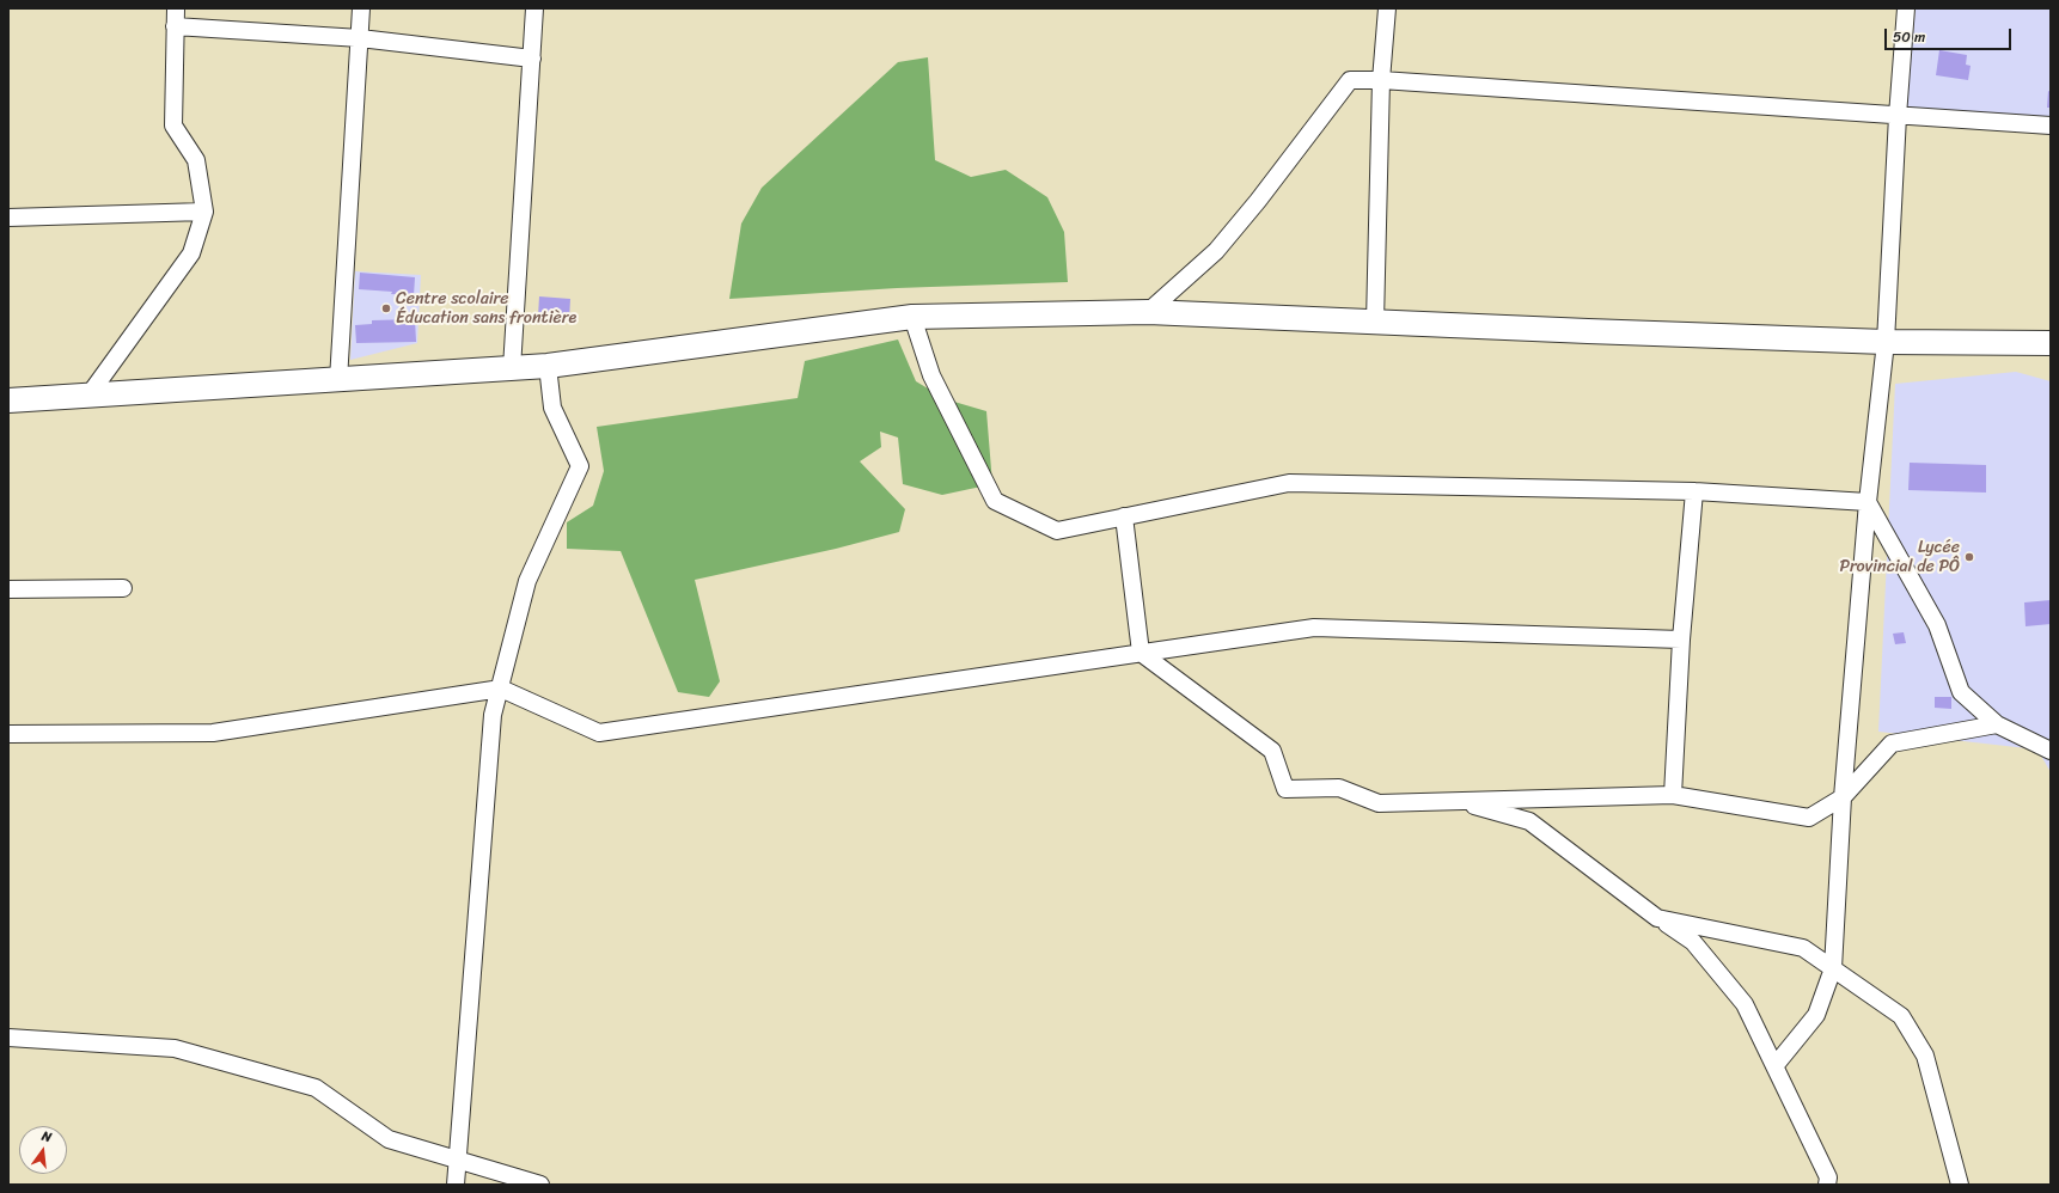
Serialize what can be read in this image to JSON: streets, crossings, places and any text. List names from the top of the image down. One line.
{"places":["Centre scolaire Éducation sans frontière","Lycée Provincial de PÔ"],"scale_bar":"50 m","north":"top"}
